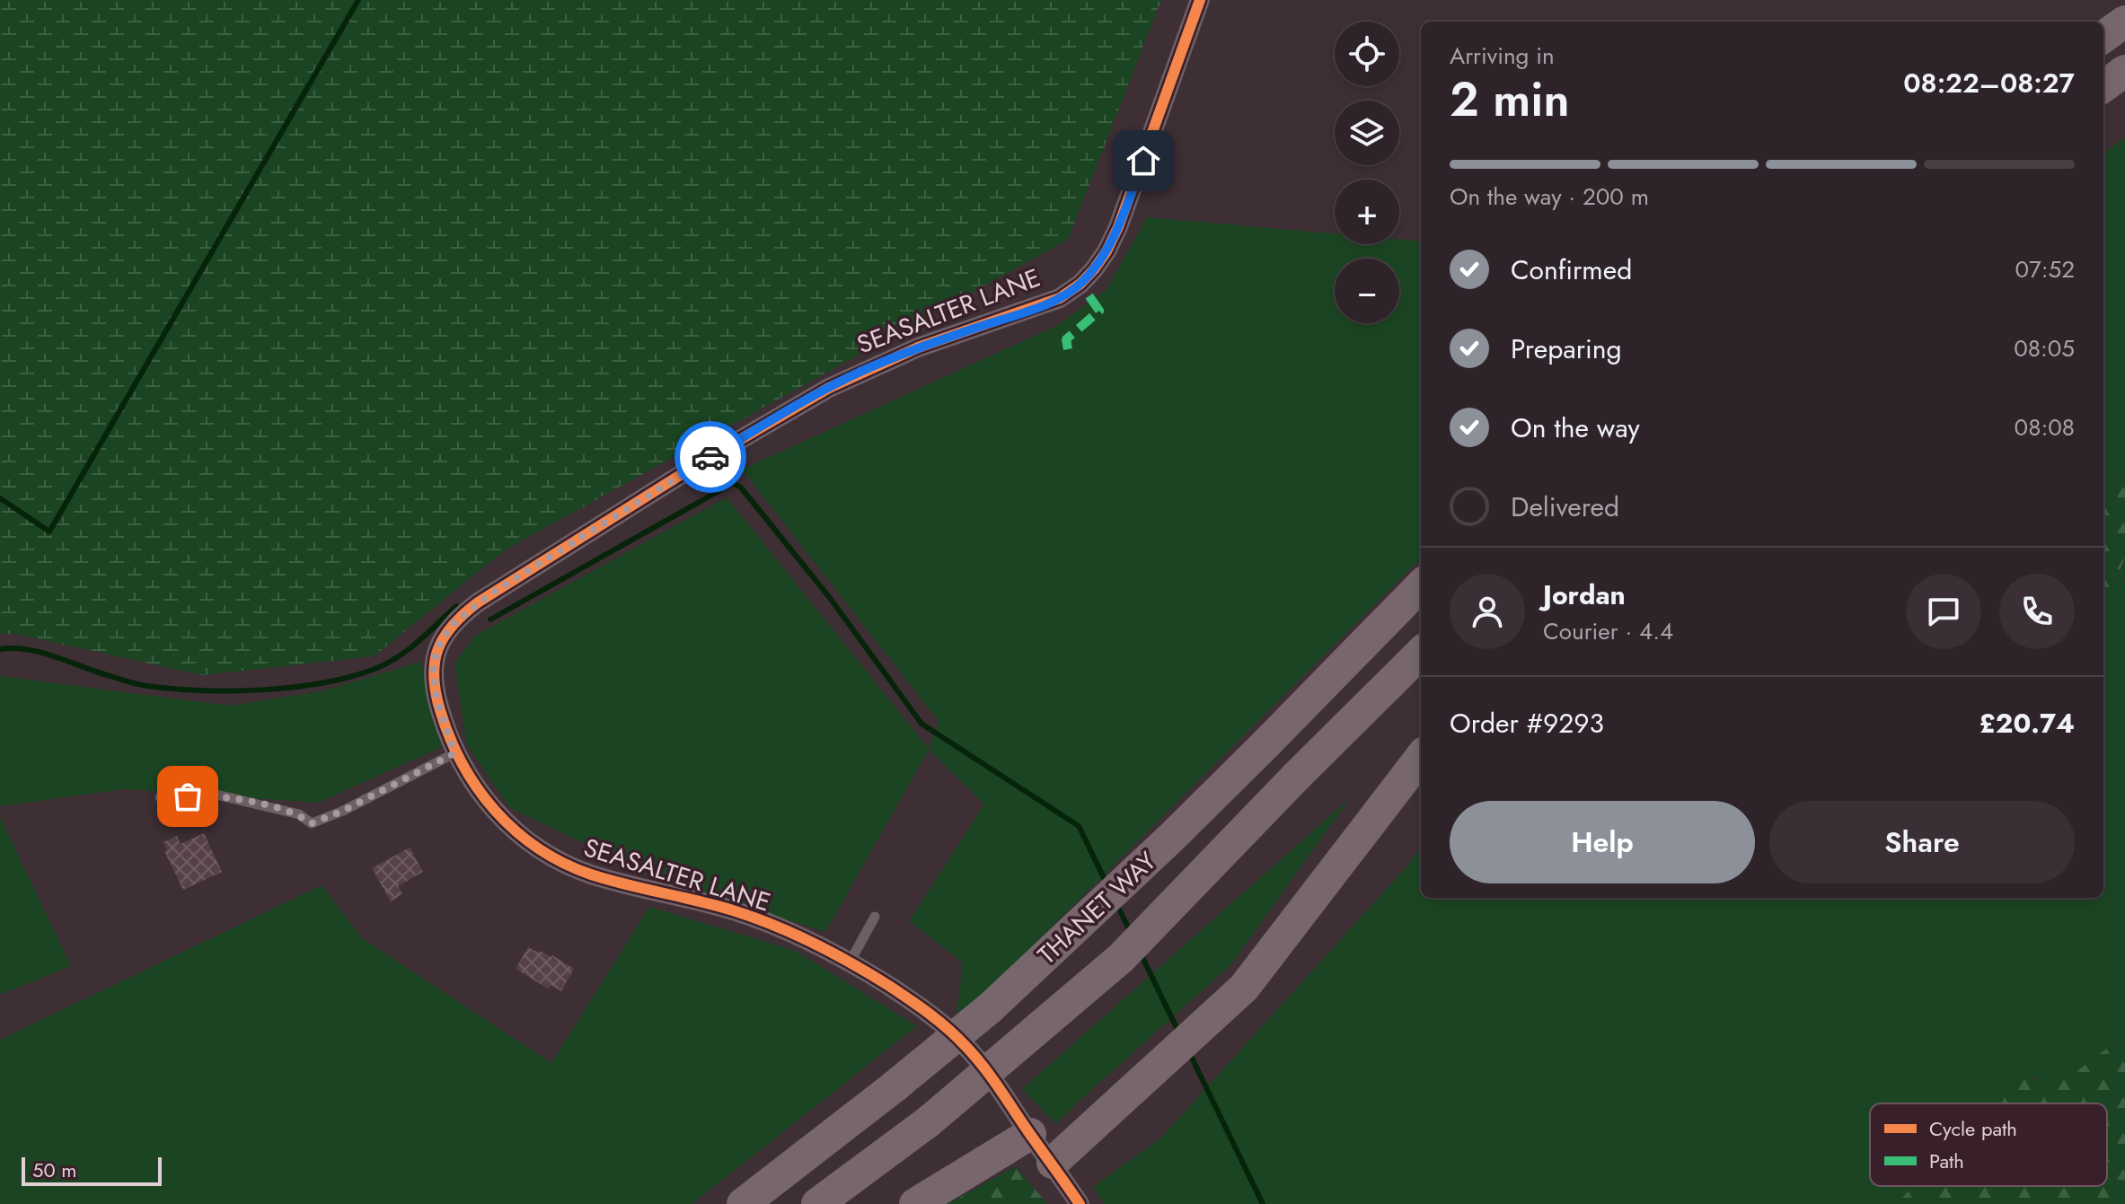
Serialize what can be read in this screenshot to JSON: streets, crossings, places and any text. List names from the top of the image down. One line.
{"streets":{"highway":["THANET WAY"],"street":["SEASALTER LANE"]},"legend":["Cycle path","Path"],"scale_bar":"50 m","page":{"map_buttons":["+","−"],"heading":["2 min","Arriving in","08:22–08:27"],"panel":["Jordan","Courier · 4.4","Order #9293","£20.74"],"bar":"On the way · 200 m","list":[["Confirmed","07:52"],["Preparing","08:05"],["On the way","08:08"],"Delivered"],"buttons":["Help","Share"],"scale":"50 m"}}
